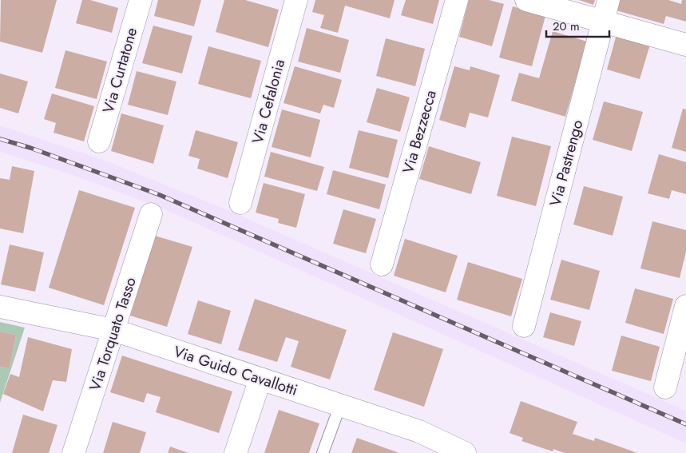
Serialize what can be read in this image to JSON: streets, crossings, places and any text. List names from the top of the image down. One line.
{"streets":{"street":["Via Curtatone","Via Cefalonia","Via Bezzecca","Via Pastrengo","Via Torquato Tasso","Via Guido Cavallotti"]},"crossings":[["Via Torquato Tasso","Via Guido Cavallotti"]],"scale_bar":"20 m"}
